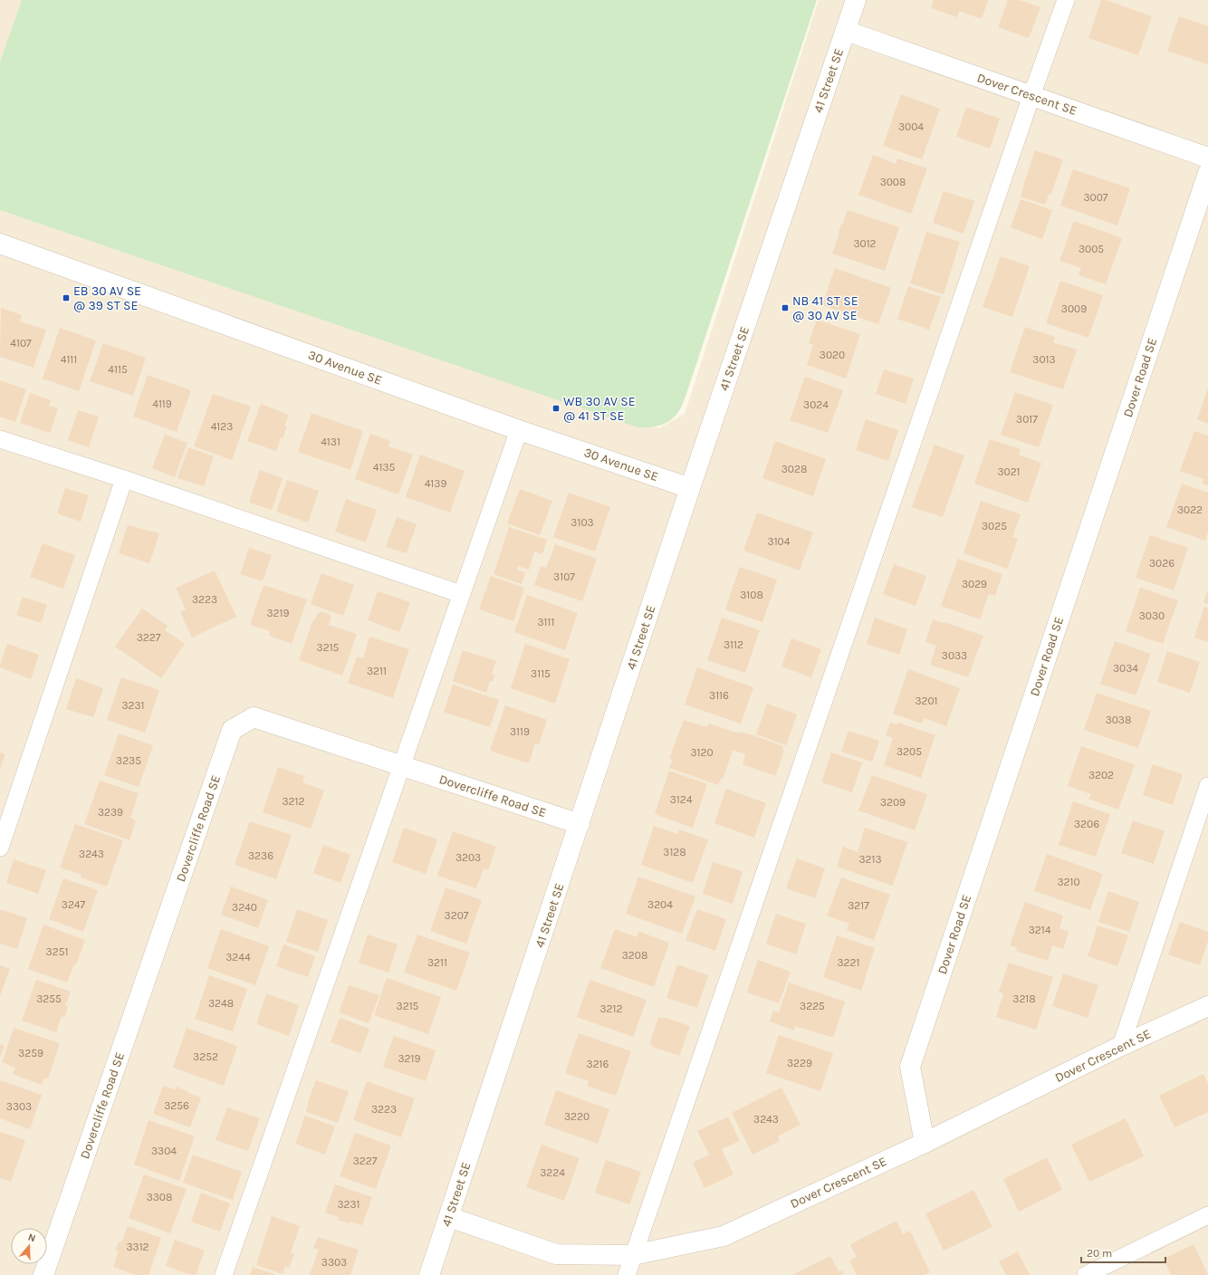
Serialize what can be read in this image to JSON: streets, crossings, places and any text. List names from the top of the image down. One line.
{"streets":{"street":["41 Street SE","Dover Crescent SE","30 Avenue SE","Dover Road SE","Dovercliffe Road SE"]},"crossings":[["41 Street SE","Dover Crescent SE"],["41 Street SE","30 Avenue SE"],["41 Street SE","Dovercliffe Road SE"],["Dover Crescent SE","Dover Road SE"]],"places":{"transit":["EB 30 AV SE @ 39 ST SE","NB 41 ST SE @ 30 AV SE","WB 30 AV SE @ 41 ST SE"]},"house_numbers":["3004","3008","3007","3012","3005","3009","4107","3020","4111","3013","4115","4119","3024","3017","4123","4131","4135","3028","3021","4139","3022","3103","3025","3104","3026","3107","3029","3108","3223","3219","3030","3111","3227","3112","3215","3033","3034","3211","3115","3116","3201","3231","3038","3119","3205","3120","3235","3202","3124","3212","3209","3239","3206","3128","3243","3236","3203","3213","3210","3247","3204","3217","3240","3207","3214","3251","3208","3244","3211","3221","3255","3218","3248","3215","3225","3212","3259","3252","3219","3229","3216","3256","3303","3223","3220","3243","3304","3227","3224","3308","3231","3312","3303"],"scale_bar":"20 m","north":"top"}
